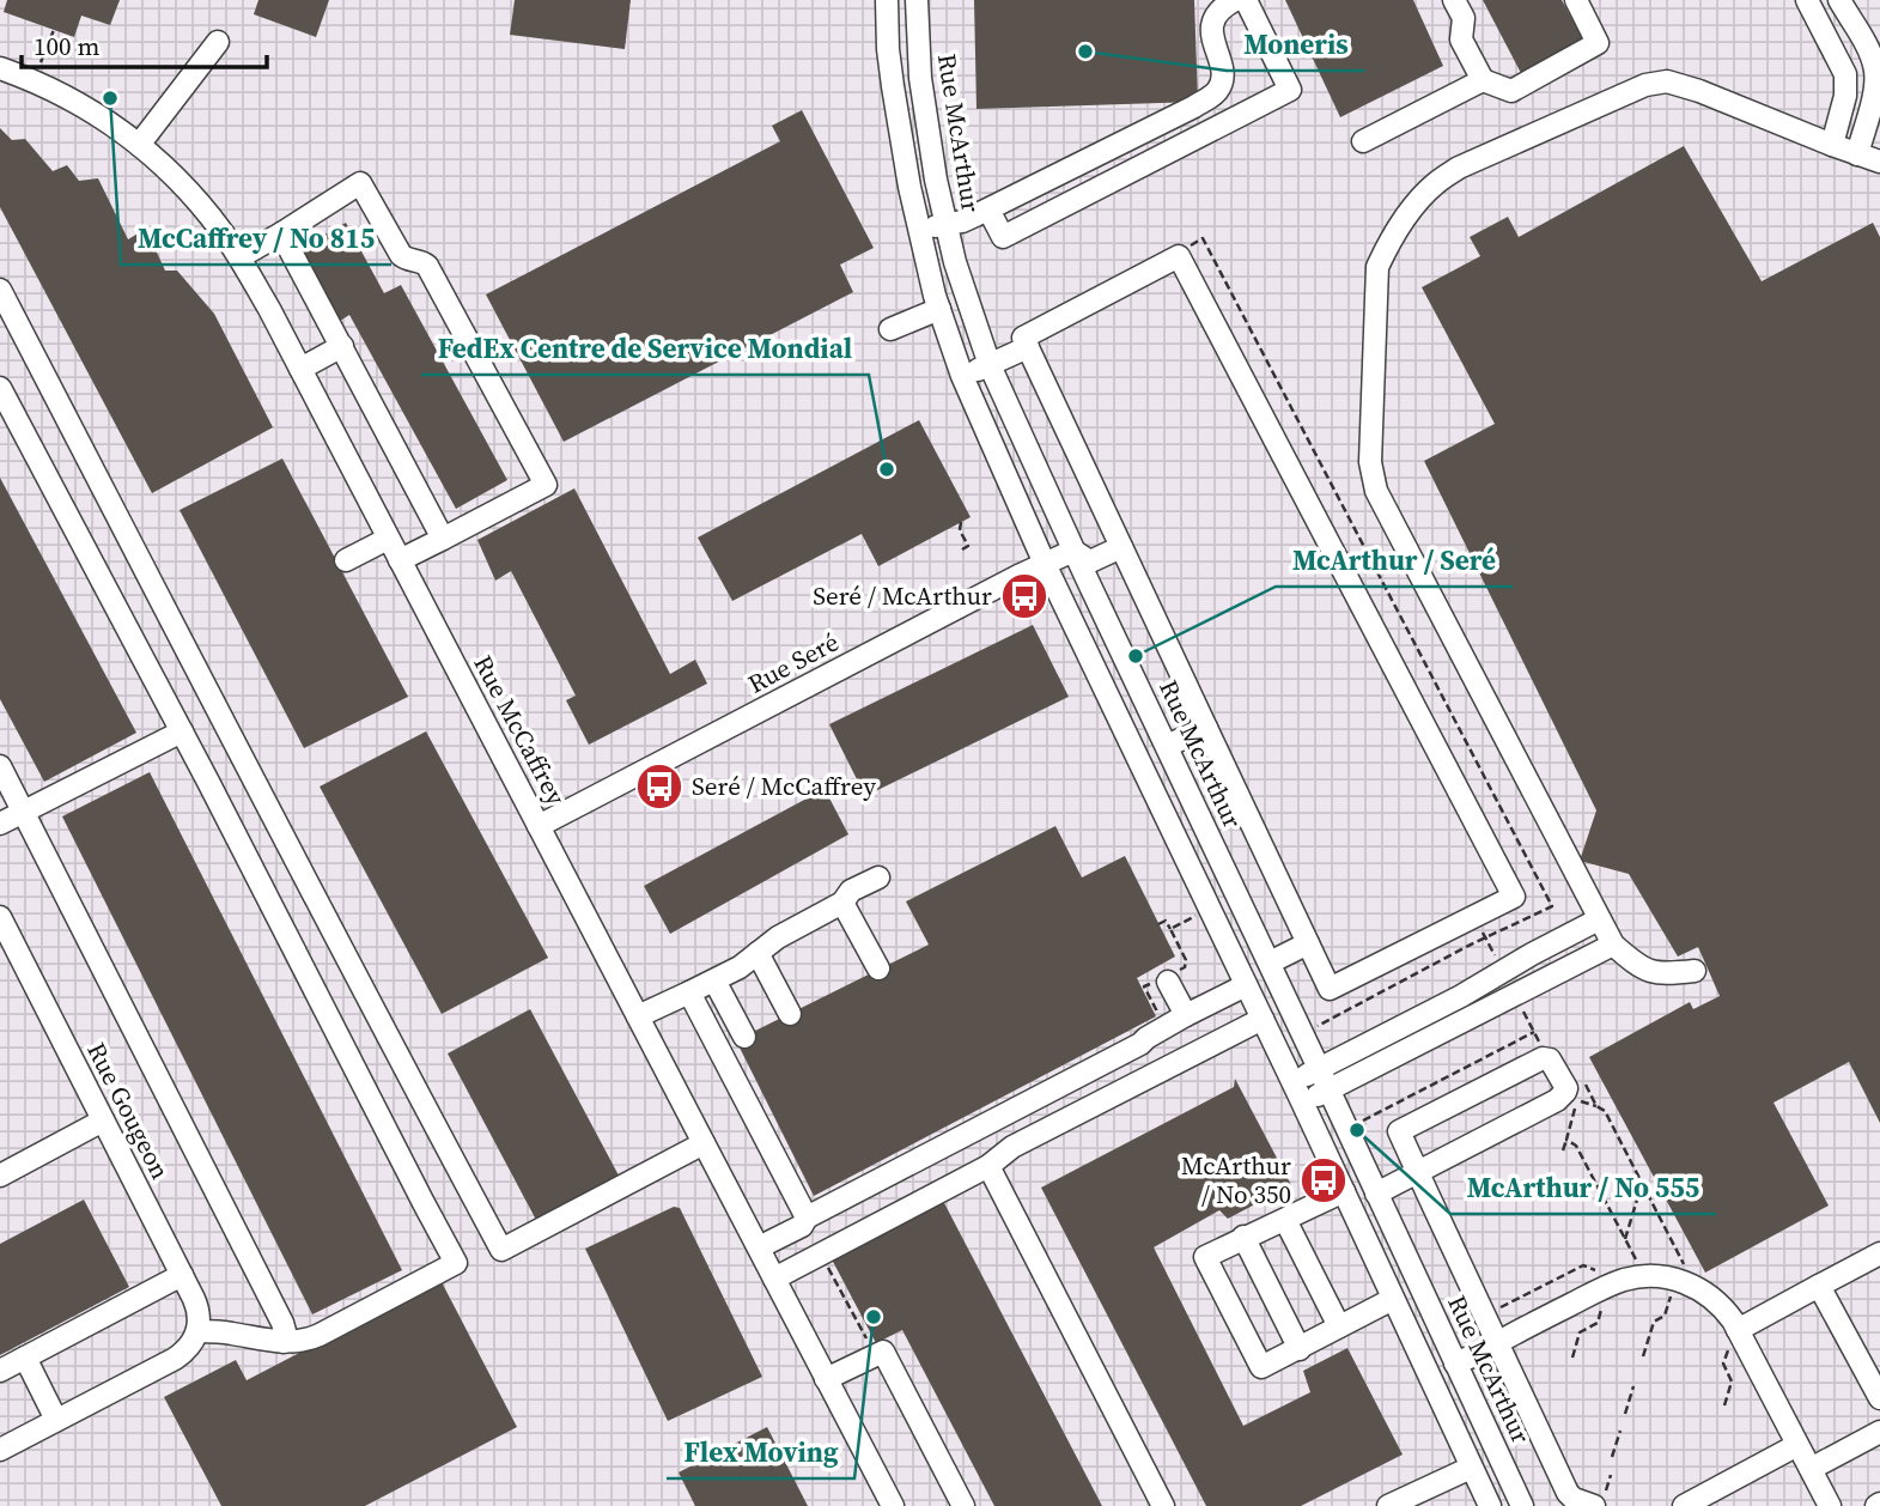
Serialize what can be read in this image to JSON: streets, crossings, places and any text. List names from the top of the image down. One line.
{"streets":{"street":["Rue McArthur","Rue Seré","Rue McCaffrey","Rue Gougeon"]},"crossings":[["Rue McArthur","Rue Seré"],["Rue Seré","Rue McCaffrey"]],"places":{"other":["Moneris","McCaffrey / No 815","FedEx Centre de Service Mondial","McArthur / Seré","McArthur / No 555","Flex Moving"],"bus stop":["Seré / McArthur","Seré / McCaffrey","McArthur / No 350"]},"scale_bar":"100 m"}
